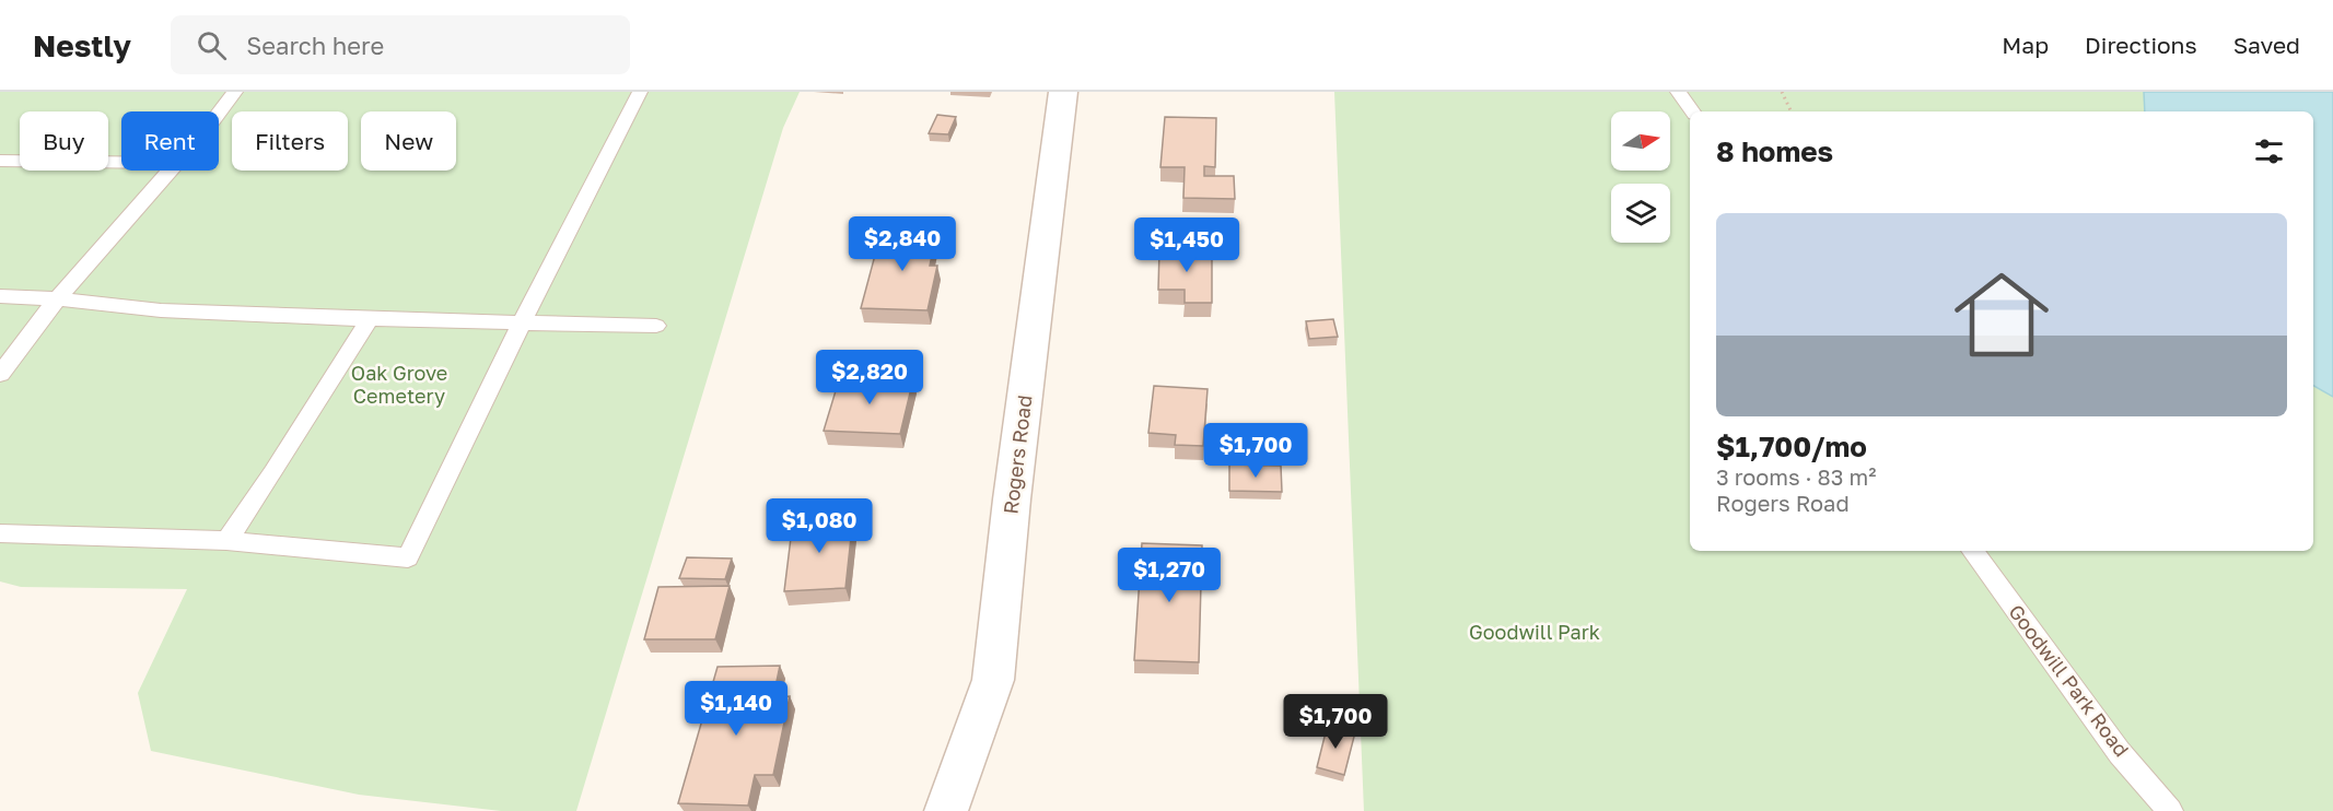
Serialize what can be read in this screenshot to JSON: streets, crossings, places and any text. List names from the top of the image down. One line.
{"streets":{"street":["Rogers Road"],"lane":["Goodwill Park Road"]},"parks":["Oak Grove Cemetery","Goodwill Park"],"north":"right","page":{"header":"Nestly","search":"Search here","nav":["Map","Directions","Saved"],"chip":["Buy","Rent","Filters","New"],"heading":"8 homes","list":[{"name":"$1,700/mo","note":"3 rooms · 83 m² · Rogers Road"}],"price":["$2,840","$1,450","$2,820","$1,700","$1,080","$1,270","$1,140","$1,700"]}}
